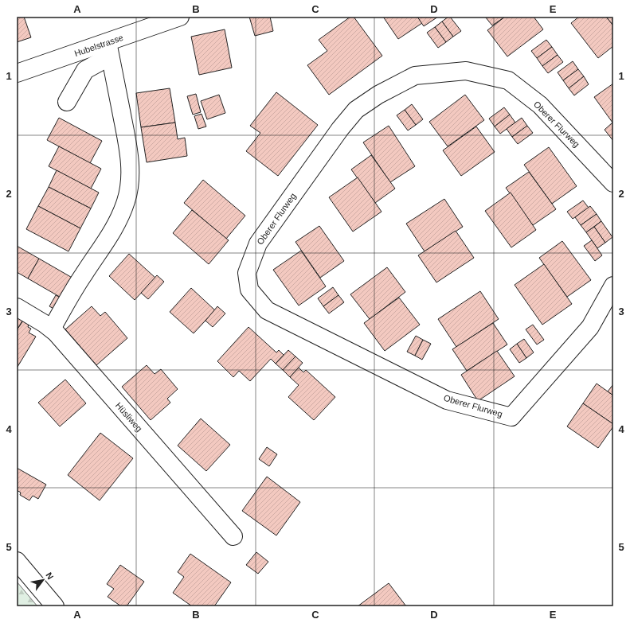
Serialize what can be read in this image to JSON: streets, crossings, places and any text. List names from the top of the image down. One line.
{"streets":{"street":["Hubelstrasse","Oberer Flurweg","Hüsliweg"]},"north":"top right","grid":{"columns":["A","B","C","D","E"],"rows":["1","2","3","4","5"]}}
